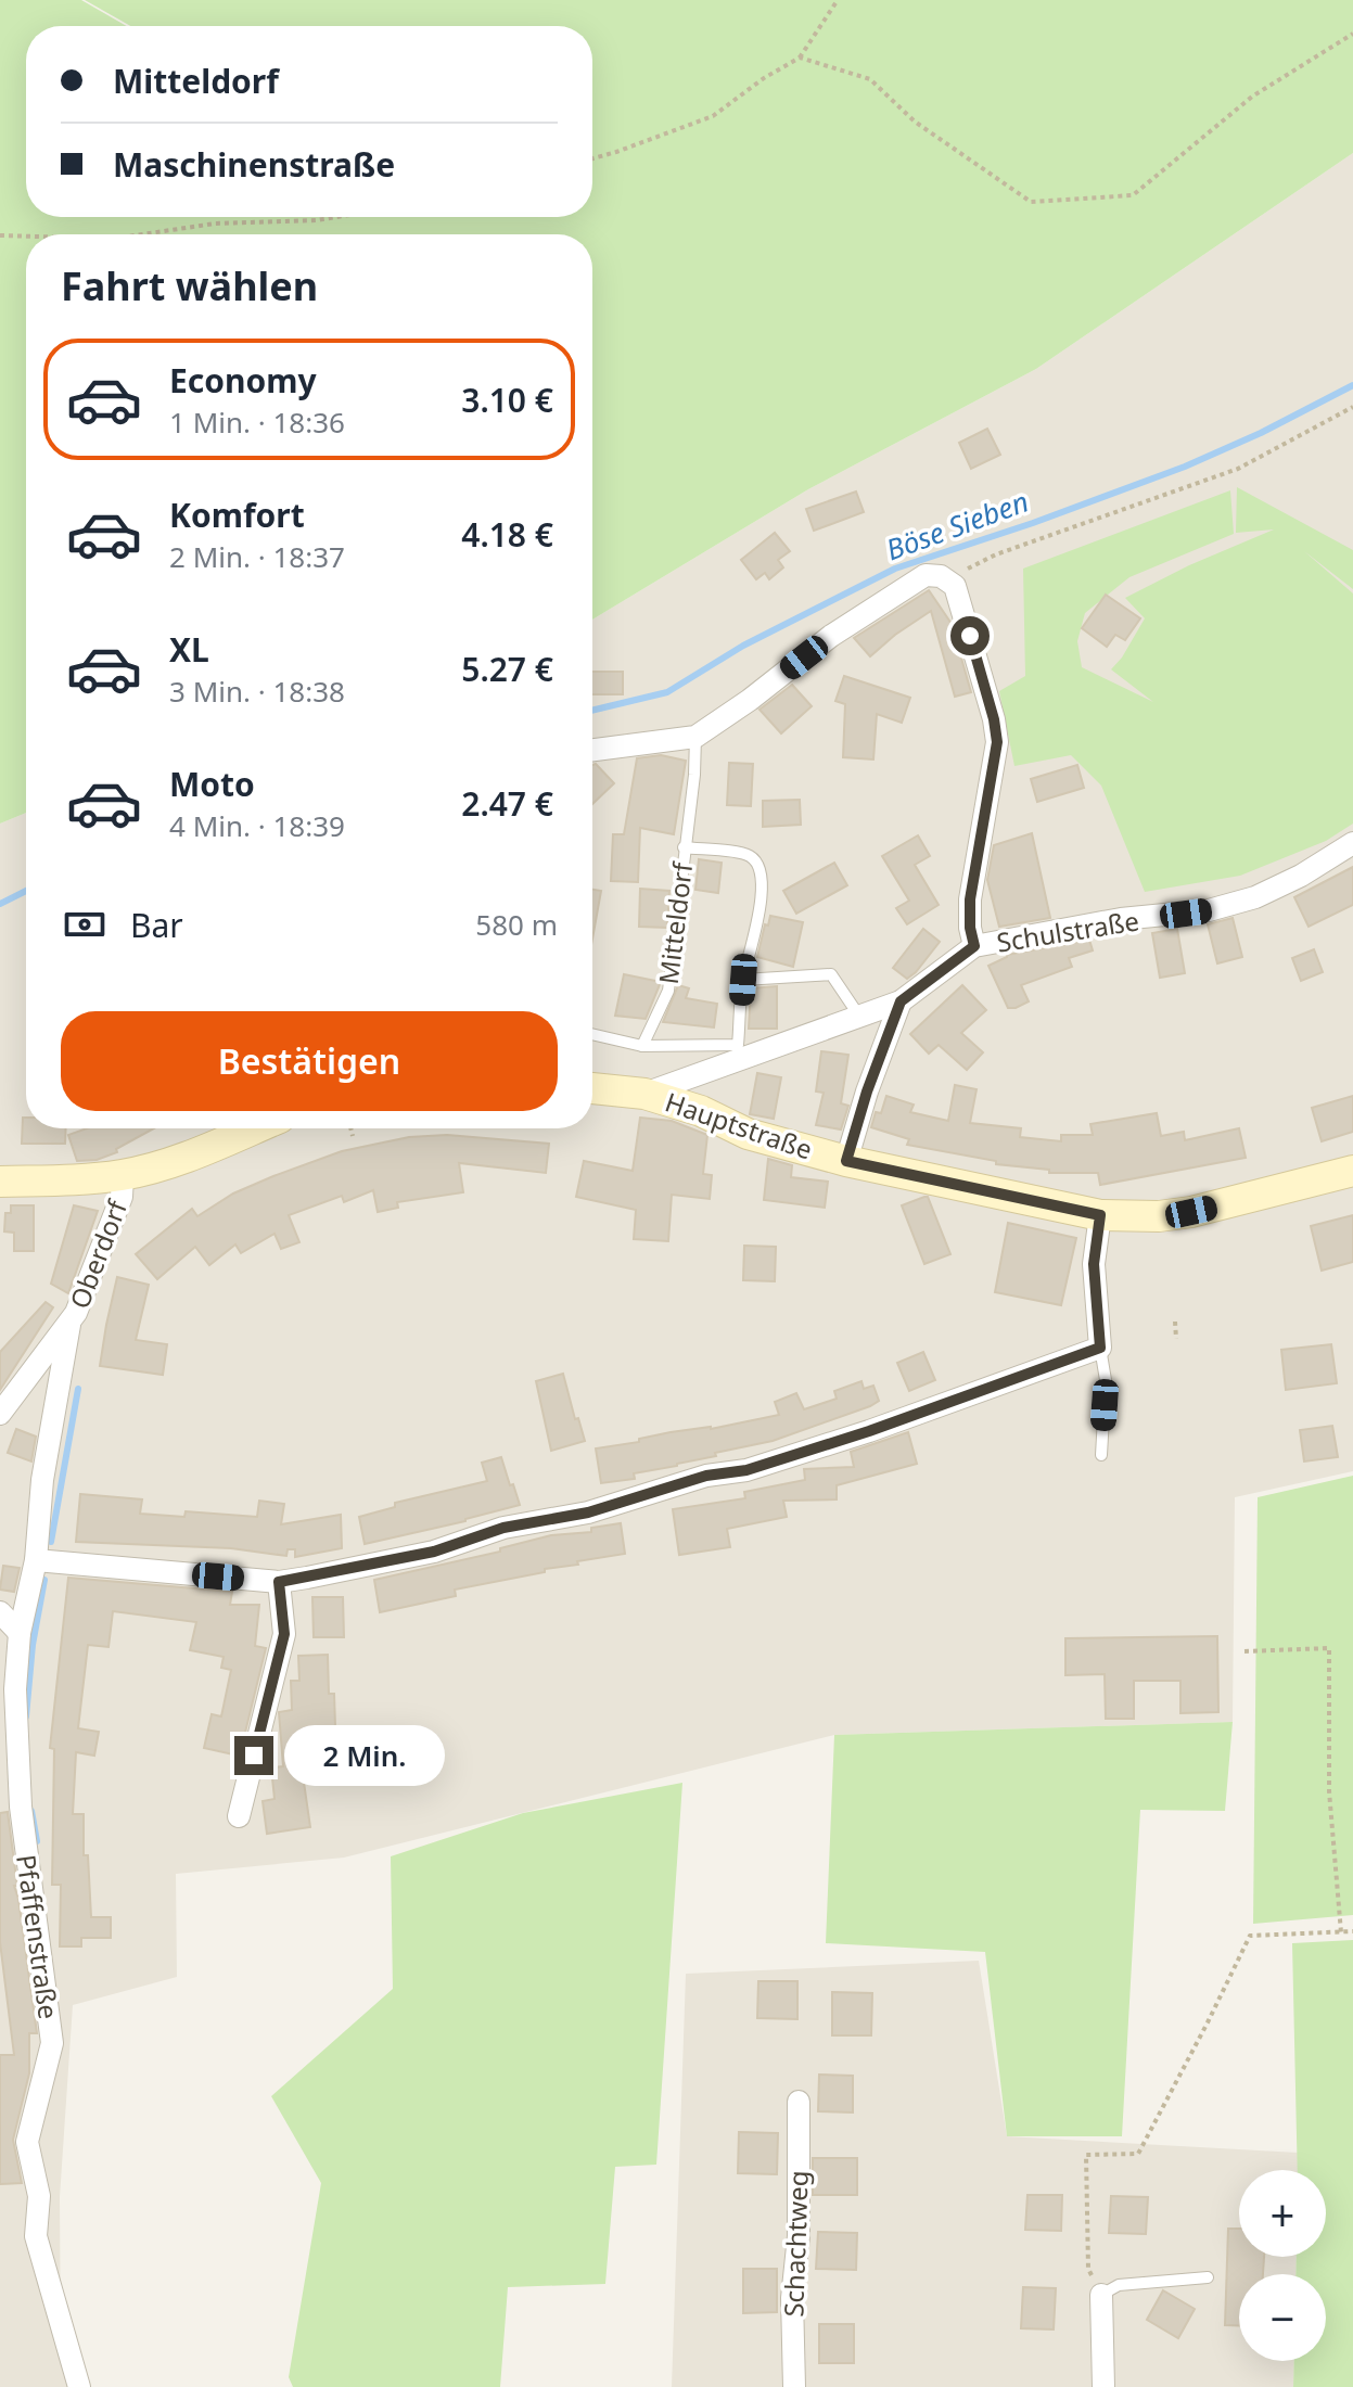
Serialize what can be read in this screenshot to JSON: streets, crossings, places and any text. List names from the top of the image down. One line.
{"streets":{"main road":["Hauptstraße"],"street":["Schulstraße","Oberdorf","Pfaffenstraße","Schachtweg"],"lane":["Mitteldorf"]},"crossings":[["Schulstraße","Hauptstraße"],["Oberdorf","Pfaffenstraße"]],"water":["Böse Sieben"],"page":{"banner":["Mitteldorf","Maschinenstraße"],"heading":"Fahrt wählen","list":[{"name":"Economy","note":"1 Min. · 18:36","value":"3.10 €"},{"name":"Komfort","note":"2 Min. · 18:37","value":"4.18 €"},{"name":"XL","note":"3 Min. · 18:38","value":"5.27 €"},{"name":"Moto","note":"4 Min. · 18:39","value":"2.47 €"}],"pay":["Bar","580 m"],"buttons":"Bestätigen","bubble":"2 Min.","map_buttons":["+","−"]}}
